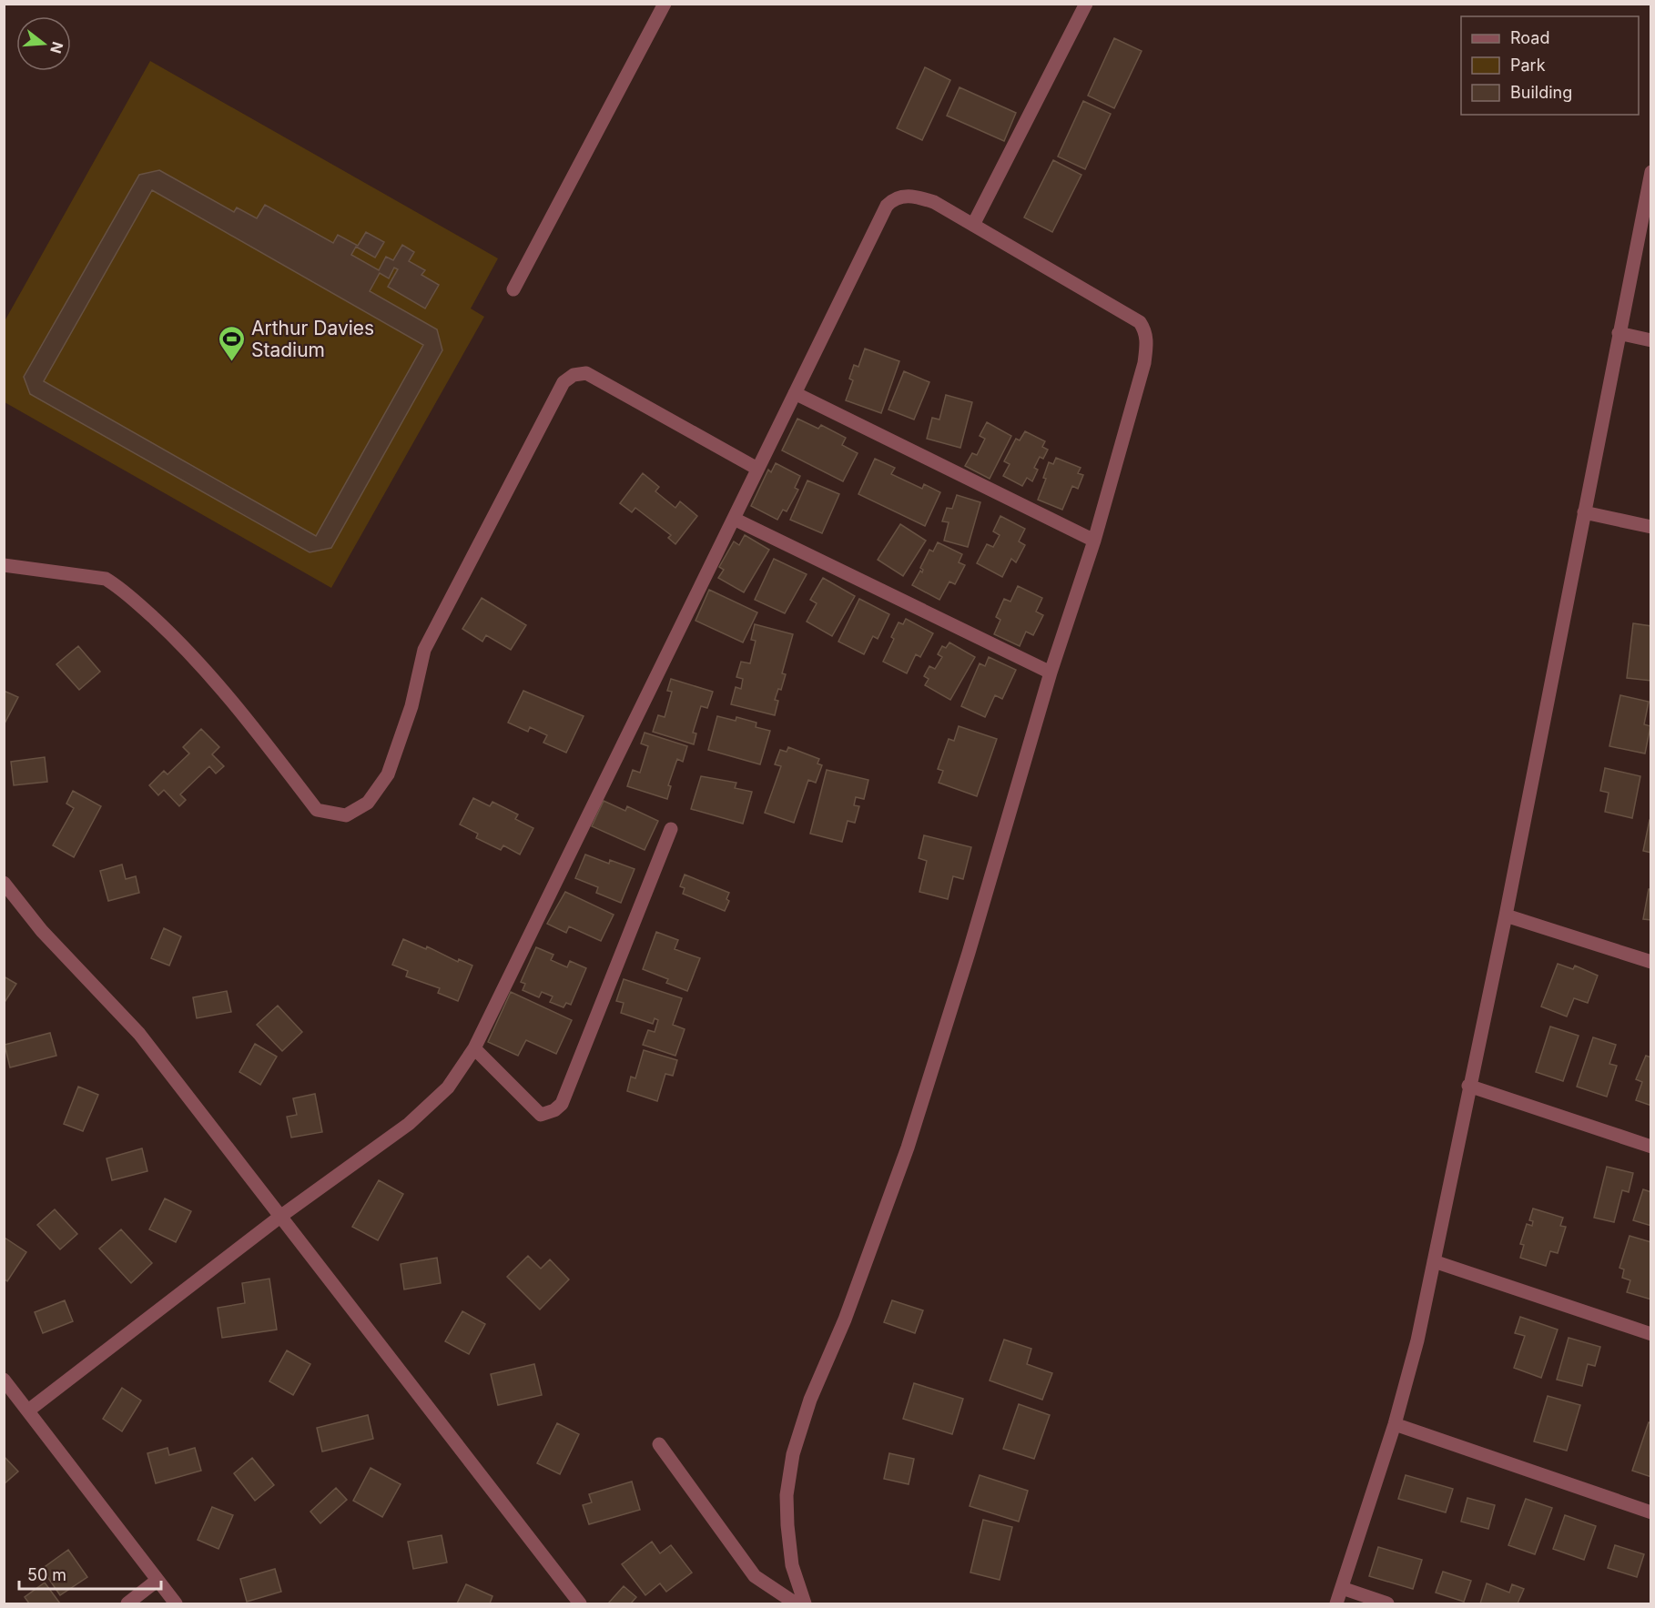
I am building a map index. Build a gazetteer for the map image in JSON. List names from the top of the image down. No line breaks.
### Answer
{"places":{"sports":["Arthur Davies Stadium"]},"legend":["Road","Park","Building"],"scale_bar":"50 m","north":"right"}
